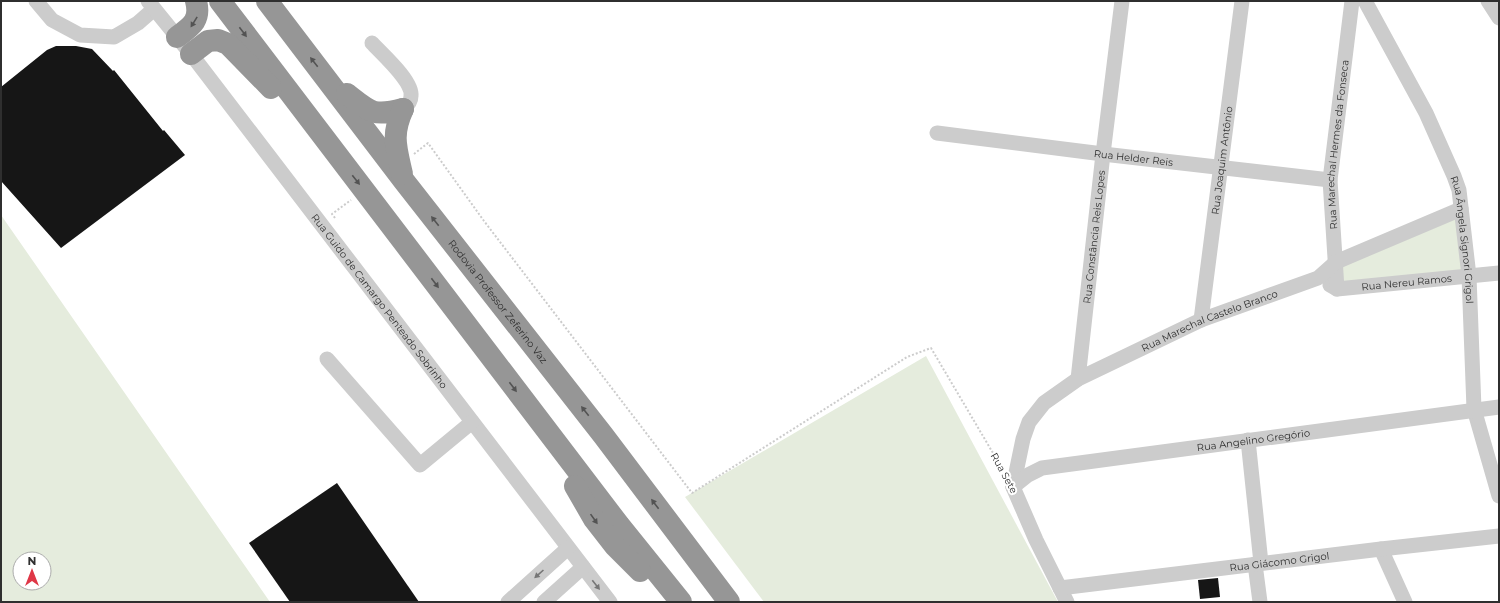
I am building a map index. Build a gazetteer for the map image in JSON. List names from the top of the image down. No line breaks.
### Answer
{"streets":{"highway":["Rodovia Professor Zeferino Vaz"],"street":["Rua Marechal Hermes da Fonseca","Rua Helder Reis","Rua Joaquim Antônio","Rua Constância Reis Lopes","Rua Ângela Signori Grigol","Rua Nereu Ramos","Rua Guido de Camargo Penteado Sobrinho","Rua Marechal Castelo Branco","Rua Angelino Gregório","Rua Sete","Rua Giácomo Grigol"]},"crossings":[["Rua Marechal Hermes da Fonseca","Rua Helder Reis"],["Rua Marechal Hermes da Fonseca","Rua Nereu Ramos"],["Rua Marechal Hermes da Fonseca","Rua Marechal Castelo Branco"],["Rua Helder Reis","Rua Joaquim Antônio"],["Rua Helder Reis","Rua Constância Reis Lopes"],["Rua Joaquim Antônio","Rua Marechal Castelo Branco"],["Rua Constância Reis Lopes","Rua Marechal Castelo Branco"],["Rua Ângela Signori Grigol","Rua Nereu Ramos"],["Rua Ângela Signori Grigol","Rua Marechal Castelo Branco"],["Rua Ângela Signori Grigol","Rua Angelino Gregório"],["Rua Marechal Castelo Branco","Rua Angelino Gregório"],["Rua Marechal Castelo Branco","Rua Sete"],["Rua Angelino Gregório","Rua Sete"],["Rua Sete","Rua Giácomo Grigol"]],"north":"top"}
